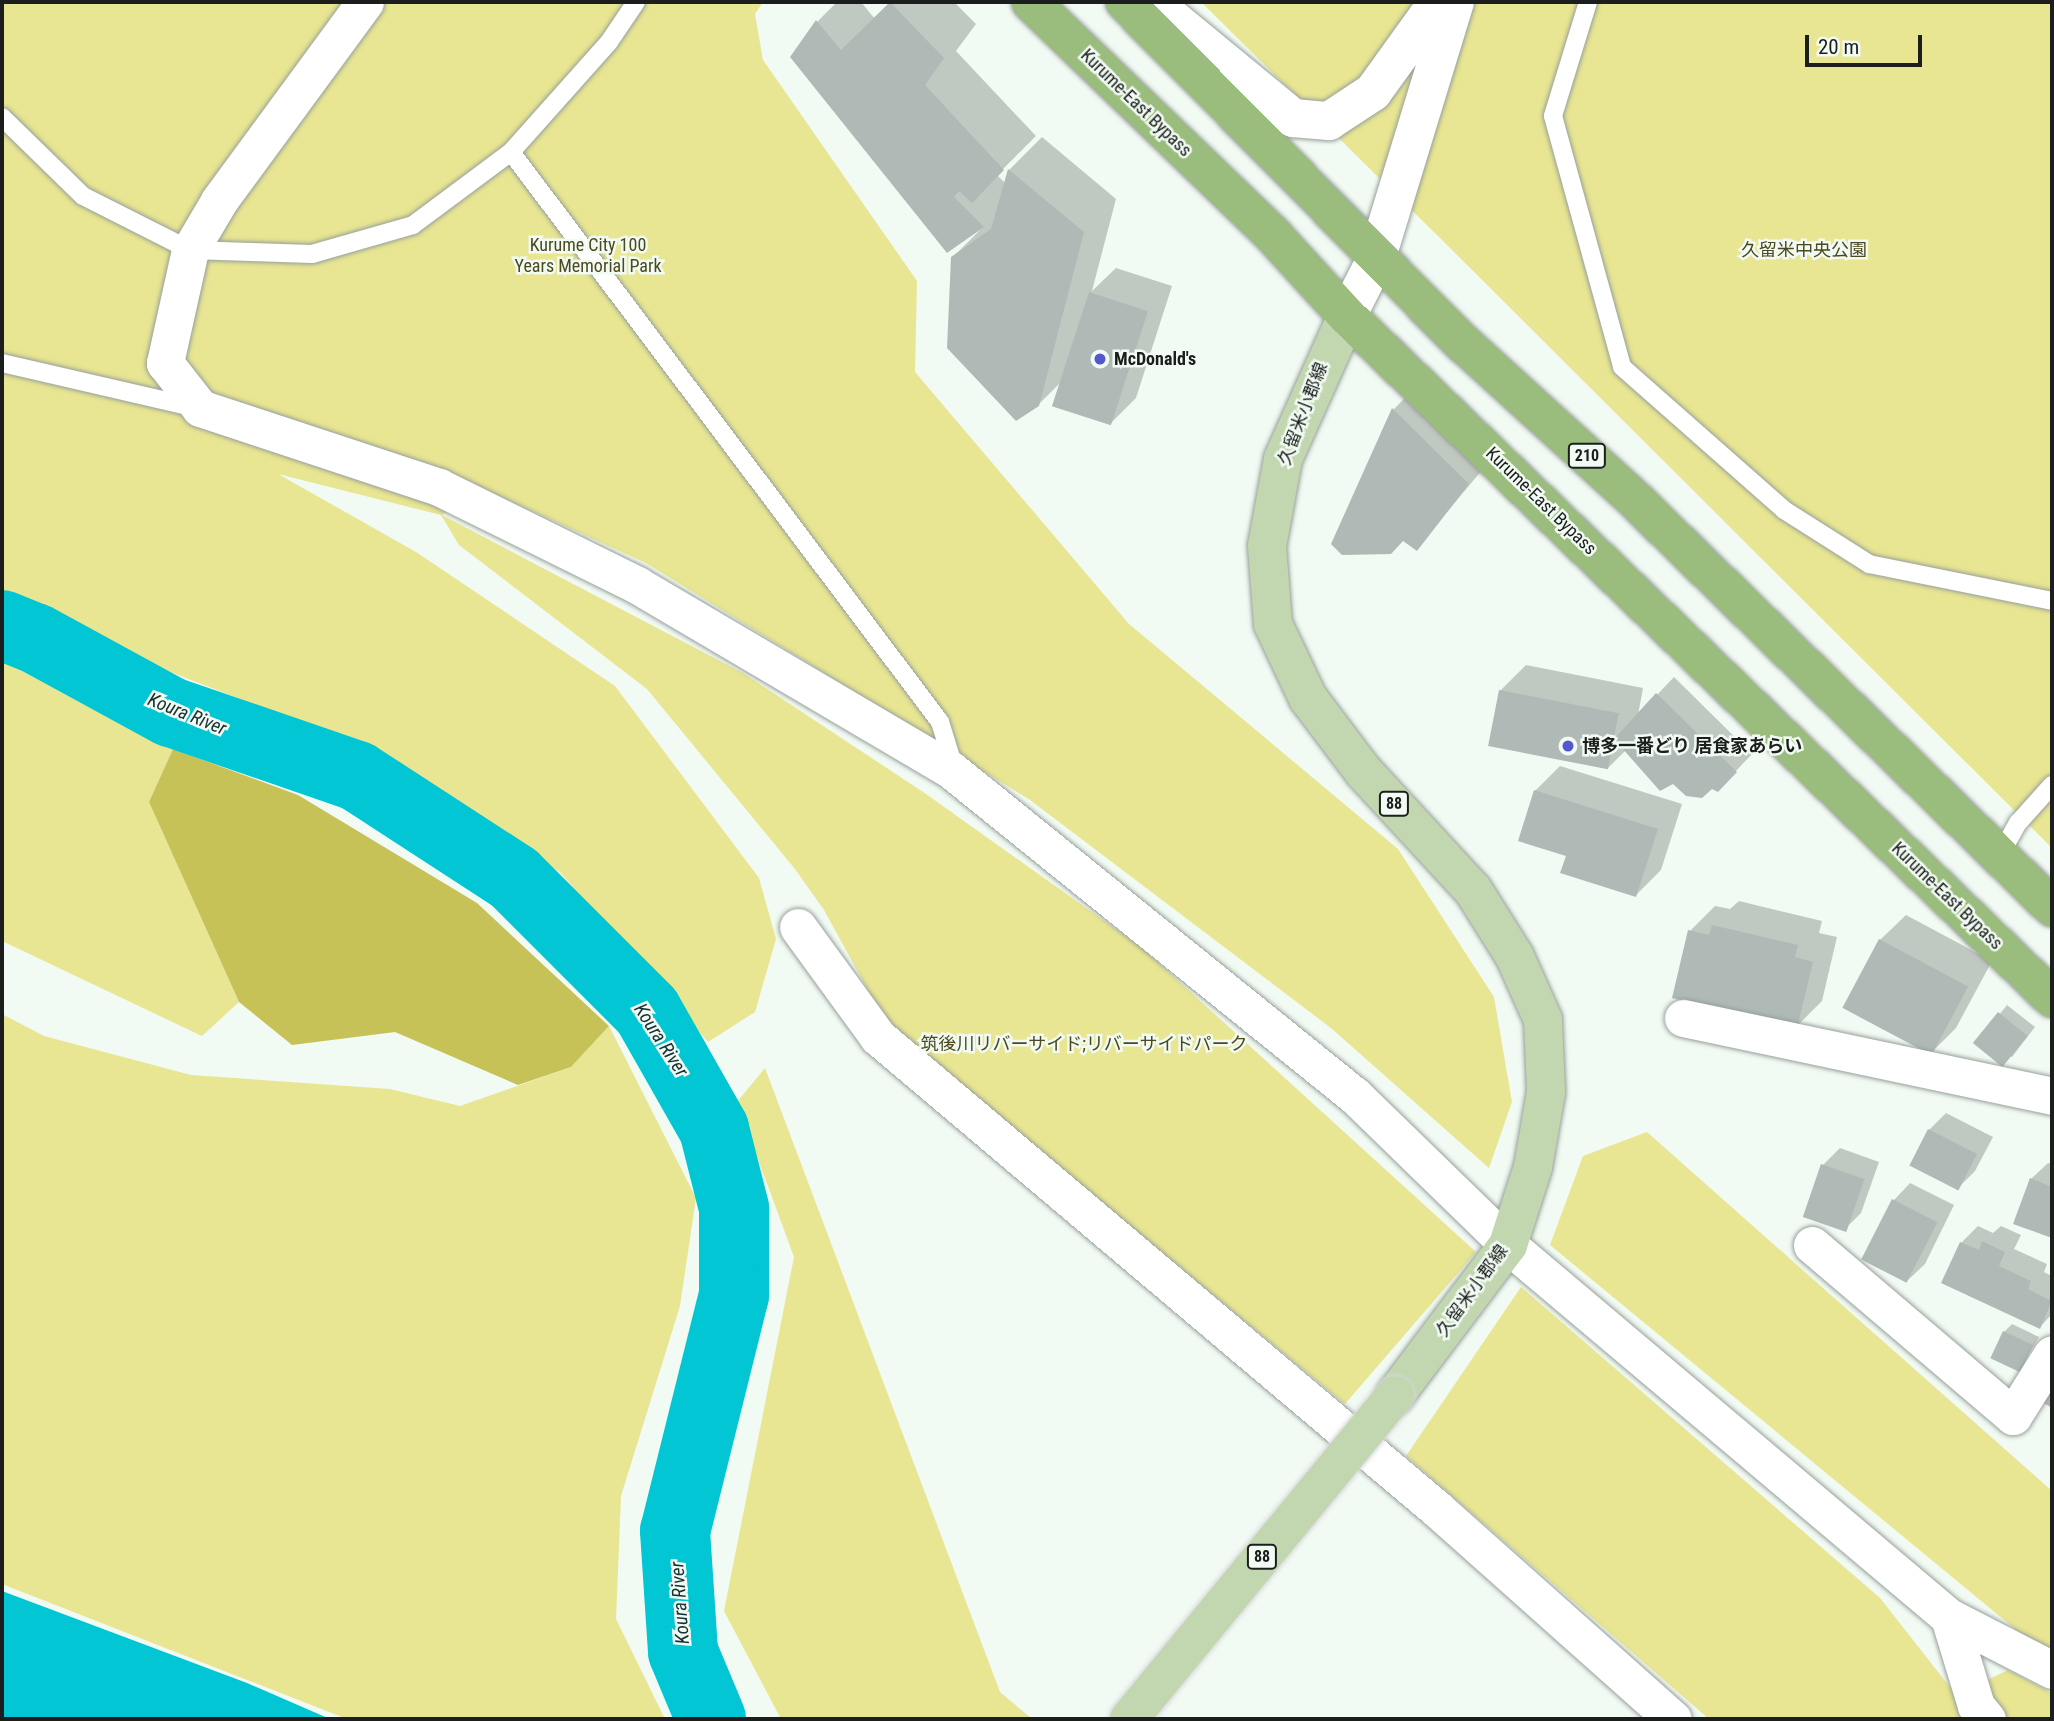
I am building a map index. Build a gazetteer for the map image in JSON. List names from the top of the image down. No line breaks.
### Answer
{"streets":{"highway":["Kurume-East Bypass","210"],"main road":["久留米小郡線","88"]},"crossings":[["Kurume-East Bypass","久留米小郡線"]],"water":["Koura River"],"parks":["Kurume City 100 Years Memorial Park","久留米中央公園","筑後川リバーサイド;リバーサイドパーク"],"places":["McDonald's","博多一番どり 居食家あらい"],"scale_bar":"20 m"}
